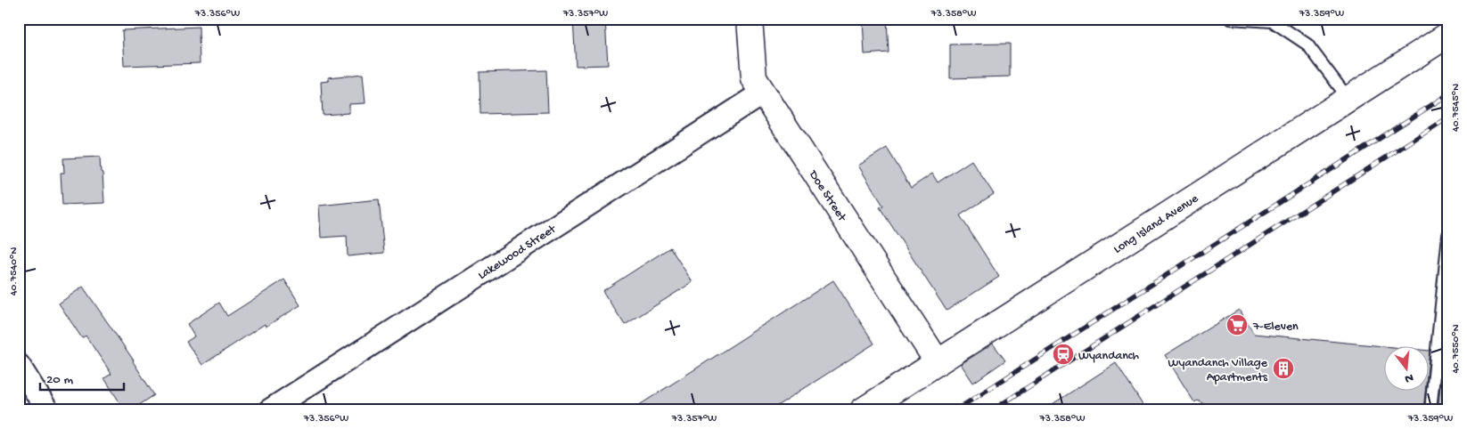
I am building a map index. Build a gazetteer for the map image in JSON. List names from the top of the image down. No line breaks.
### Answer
{"streets":{"street":["Doe Street","Long Island Avenue","Lakewood Street"]},"crossings":[["Doe Street","Long Island Avenue"],["Doe Street","Lakewood Street"]],"places":{"supermarket":["7-Eleven"],"station":["Wyandanch"],"building":["Wyandanch Village Apartments"]},"scale_bar":"20 m","north":"bottom","coordinates":["73.356°W","73.357°W","73.358°W","73.359°W","40.7545°N","40.7540°N","40.7550°N"]}
